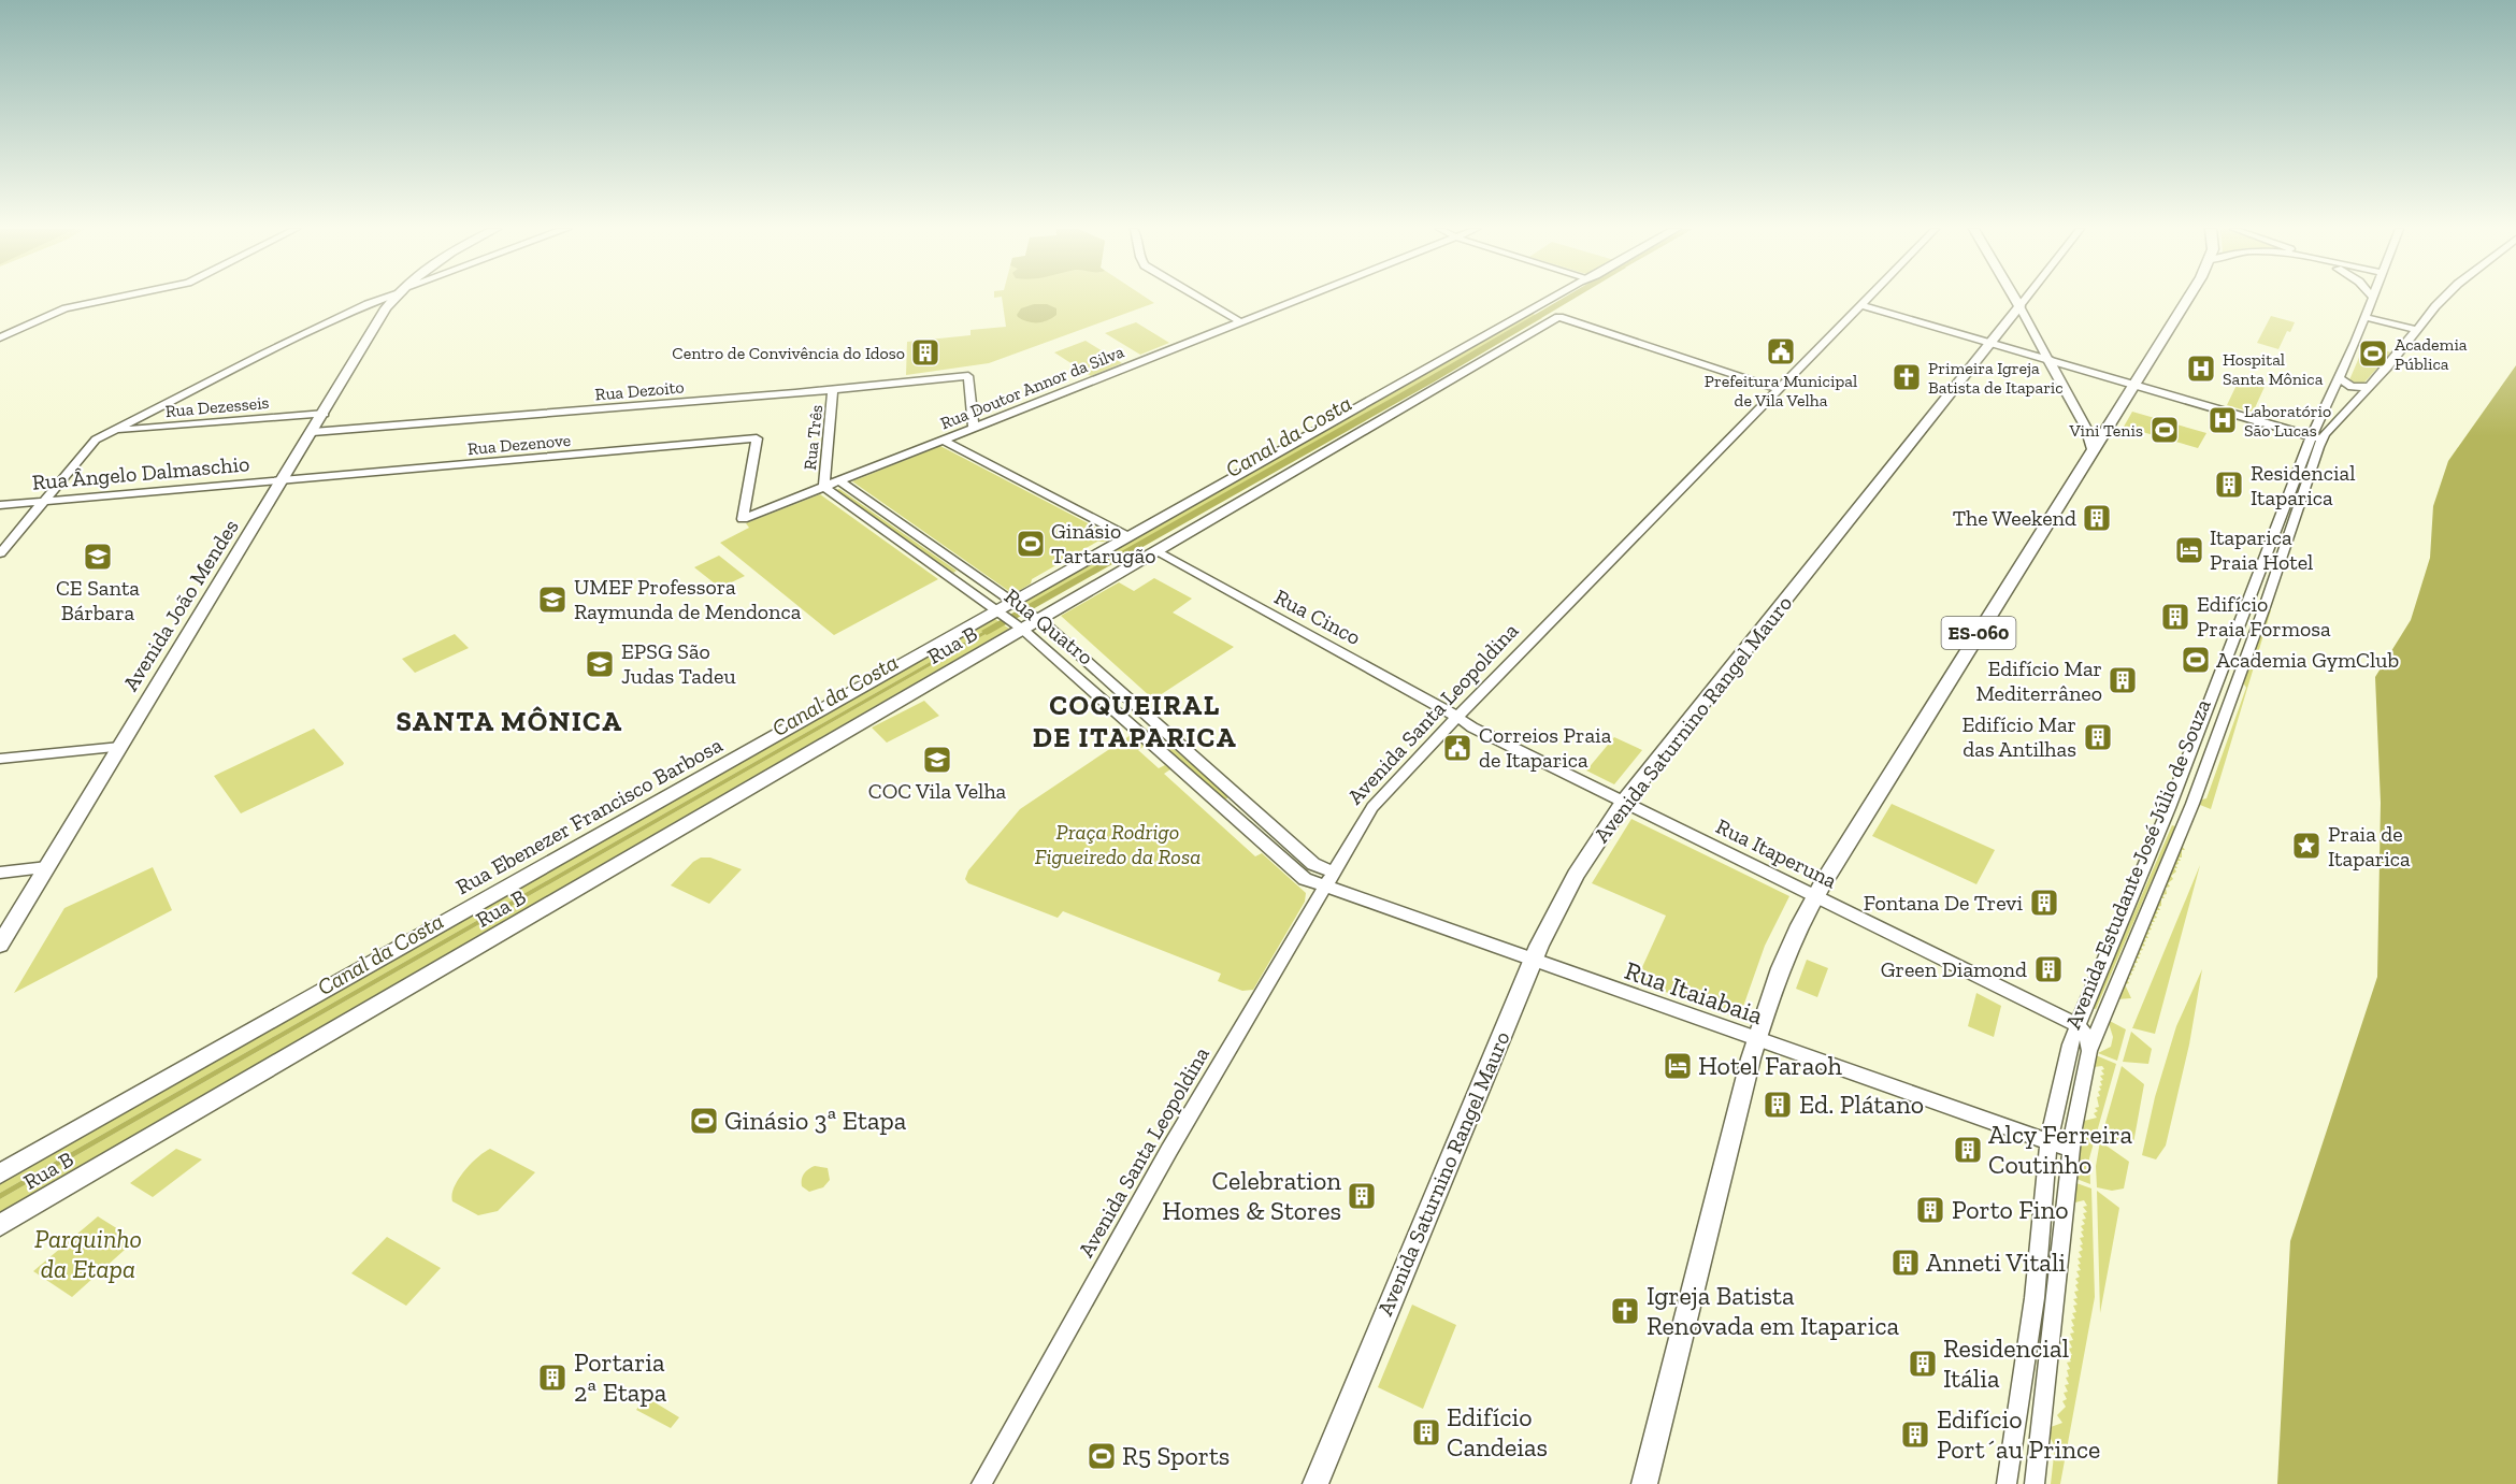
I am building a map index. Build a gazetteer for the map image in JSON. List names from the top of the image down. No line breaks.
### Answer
{"streets":{"main road":["Avenida João Mendes","ES-060","Rua B","Avenida Saturnino Rangel Mauro","Rua Ebenezer Francisco Barbosa"],"street":["Rua Doutor Annor da Silva","Rua Dezoito","Rua Dezesseis","Rua Três","Rua Dezenove","Rua Ângelo Dalmaschio","Rua Cinco","Rua Quatro","Avenida Santa Leopoldina","Rua Itaperuna","Avenida Estudante José Júlio de Souza","Rua Itaiabaia"]},"crossings":[["Rua Doutor Annor da Silva","Rua Dezoito"],["Rua Doutor Annor da Silva","Rua Três"],["Rua Doutor Annor da Silva","Rua Dezenove"],["Rua Doutor Annor da Silva","Rua Quatro"],["Rua Dezoito","Rua Três"],["Rua Dezoito","Avenida João Mendes"],["Rua Dezesseis","Avenida João Mendes"],["Rua Três","Rua Quatro"],["Rua Dezenove","Rua Ângelo Dalmaschio"],["Rua Dezenove","Avenida João Mendes"],["Rua Ângelo Dalmaschio","Avenida João Mendes"],["Rua Cinco","Rua B"],["Rua Cinco","Avenida Santa Leopoldina"],["Rua Cinco","Rua Itaperuna"],["Rua Quatro","Rua B"],["Rua Quatro","Avenida Santa Leopoldina"],["Rua Quatro","Rua Ebenezer Francisco Barbosa"],["Rua Quatro","Rua Itaiabaia"],["ES-060","Rua Itaperuna"],["ES-060","Rua Itaiabaia"],["Rua B","Rua Ebenezer Francisco Barbosa"],["Avenida Santa Leopoldina","Rua Itaperuna"],["Avenida Santa Leopoldina","Rua Itaiabaia"],["Avenida Saturnino Rangel Mauro","Rua Itaperuna"],["Avenida Saturnino Rangel Mauro","Rua Itaiabaia"],["Rua Itaperuna","Avenida Estudante José Júlio de Souza"],["Avenida Estudante José Júlio de Souza","Rua Itaiabaia"]],"districts":["COQUEIRAL DE ITAPARICA","SANTA MÔNICA"],"water":["Canal da Costa"],"parks":["Praça Rodrigo Figueiredo da Rosa","Parquinho da Etapa"],"places":{"public building":["Prefeitura Municipal de Vila Velha","Correios Praia de Itaparica"],"building":["Centro de Convivência do Idoso","Residencial Itaparica","The Weekend","Edifício Praia Formosa","Edifício Mar Mediterrâneo","Edifício Mar das Antilhas","Fontana De Trevi","Green Diamond","Ed. Plátano","Alcy Ferreira Coutinho","Celebration Homes & Stores","Porto Fino","Anneti Vitali","Residencial Itália","Portaria 2ª Etapa","Edifício Candeias","Edifício Port´au Prince"],"sports":["Academia Pública","Vini Tenis","Ginásio Tartarugão","Academia GymClub","Ginásio 3ª Etapa","R5 Sports"],"hospital":["Hospital Santa Mônica","Laboratório São Lucas"],"church":["Primeira Igreja Batista de Itaparic","Igreja Batista Renovada em Itaparica"],"hotel":["Itaparica Praia Hotel","Hotel Faraoh"],"school or university":["CE Santa Bárbara","UMEF Professora Raymunda de Mendonca","EPSG São Judas Tadeu","COC Vila Velha"],"place":["Praia de Itaparica"]}}
